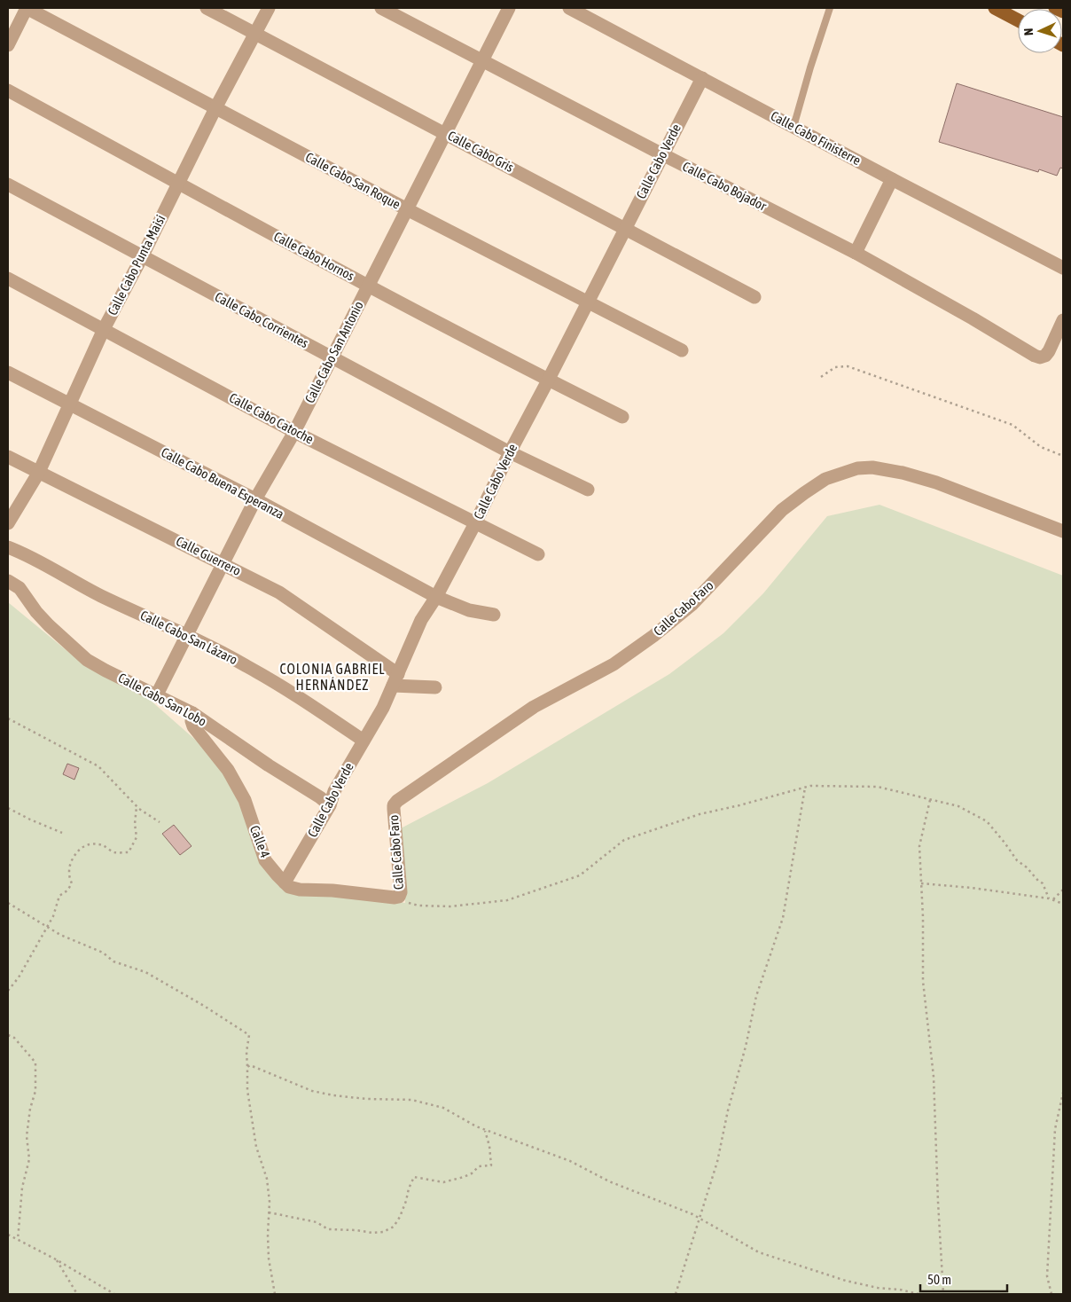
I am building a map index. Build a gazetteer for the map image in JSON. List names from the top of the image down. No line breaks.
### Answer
{"streets":{"street":["Calle Cabo Finisterre","Calle Cabo Gris","Calle Cabo Verde","Calle Cabo San Roque","Calle Cabo Bojador","Calle Cabo Hornos","Calle Cabo Punta Maisi","Calle Cabo Corrientes","Calle Cabo San Antonio","Calle Cabo Catoche","Calle Cabo Buena Esperanza","Calle Guerrero","Calle Cabo Faro","Calle Cabo San Lázaro","Calle Cabo San Lobo","Calle 4"]},"crossings":[["Calle Cabo Finisterre","Calle Cabo Verde"],["Calle Cabo Gris","Calle Cabo Verde"],["Calle Cabo Gris","Calle Cabo Punta Maisi"],["Calle Cabo Gris","Calle Cabo San Antonio"],["Calle Cabo Verde","Calle Cabo San Roque"],["Calle Cabo Verde","Calle Cabo Bojador"],["Calle Cabo Verde","Calle Cabo Hornos"],["Calle Cabo Verde","Calle Cabo Corrientes"],["Calle Cabo Verde","Calle Cabo Catoche"],["Calle Cabo Verde","Calle Cabo Buena Esperanza"],["Calle Cabo Verde","Calle Guerrero"],["Calle Cabo Verde","Calle Cabo San Lázaro"],["Calle Cabo Verde","Calle Cabo San Lobo"],["Calle Cabo Verde","Calle 4"],["Calle Cabo San Roque","Calle Cabo Punta Maisi"],["Calle Cabo San Roque","Calle Cabo San Antonio"],["Calle Cabo Bojador","Calle Cabo San Antonio"],["Calle Cabo Hornos","Calle Cabo Punta Maisi"],["Calle Cabo Hornos","Calle Cabo San Antonio"],["Calle Cabo Punta Maisi","Calle Cabo Corrientes"],["Calle Cabo Punta Maisi","Calle Cabo Catoche"],["Calle Cabo Punta Maisi","Calle Cabo Buena Esperanza"],["Calle Cabo Punta Maisi","Calle Guerrero"],["Calle Cabo Corrientes","Calle Cabo San Antonio"],["Calle Cabo San Antonio","Calle Cabo Catoche"],["Calle Cabo San Antonio","Calle Cabo Buena Esperanza"],["Calle Cabo San Antonio","Calle Guerrero"],["Calle Cabo San Antonio","Calle Cabo San Lázaro"],["Calle Cabo San Antonio","Calle Cabo San Lobo"],["Calle Cabo Faro","Calle 4"],["Calle Cabo San Lobo","Calle 4"]],"districts":["COLONIA GABRIEL HERNÁNDEZ"],"scale_bar":"50 m","north":"left"}
